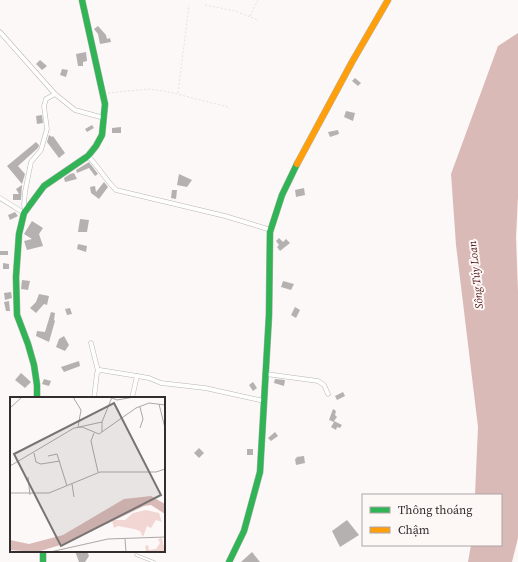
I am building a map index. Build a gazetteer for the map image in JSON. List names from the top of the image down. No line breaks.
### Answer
{"water":["Sông Túy Loan"],"legend":["Thông thoáng","Chậm"]}
